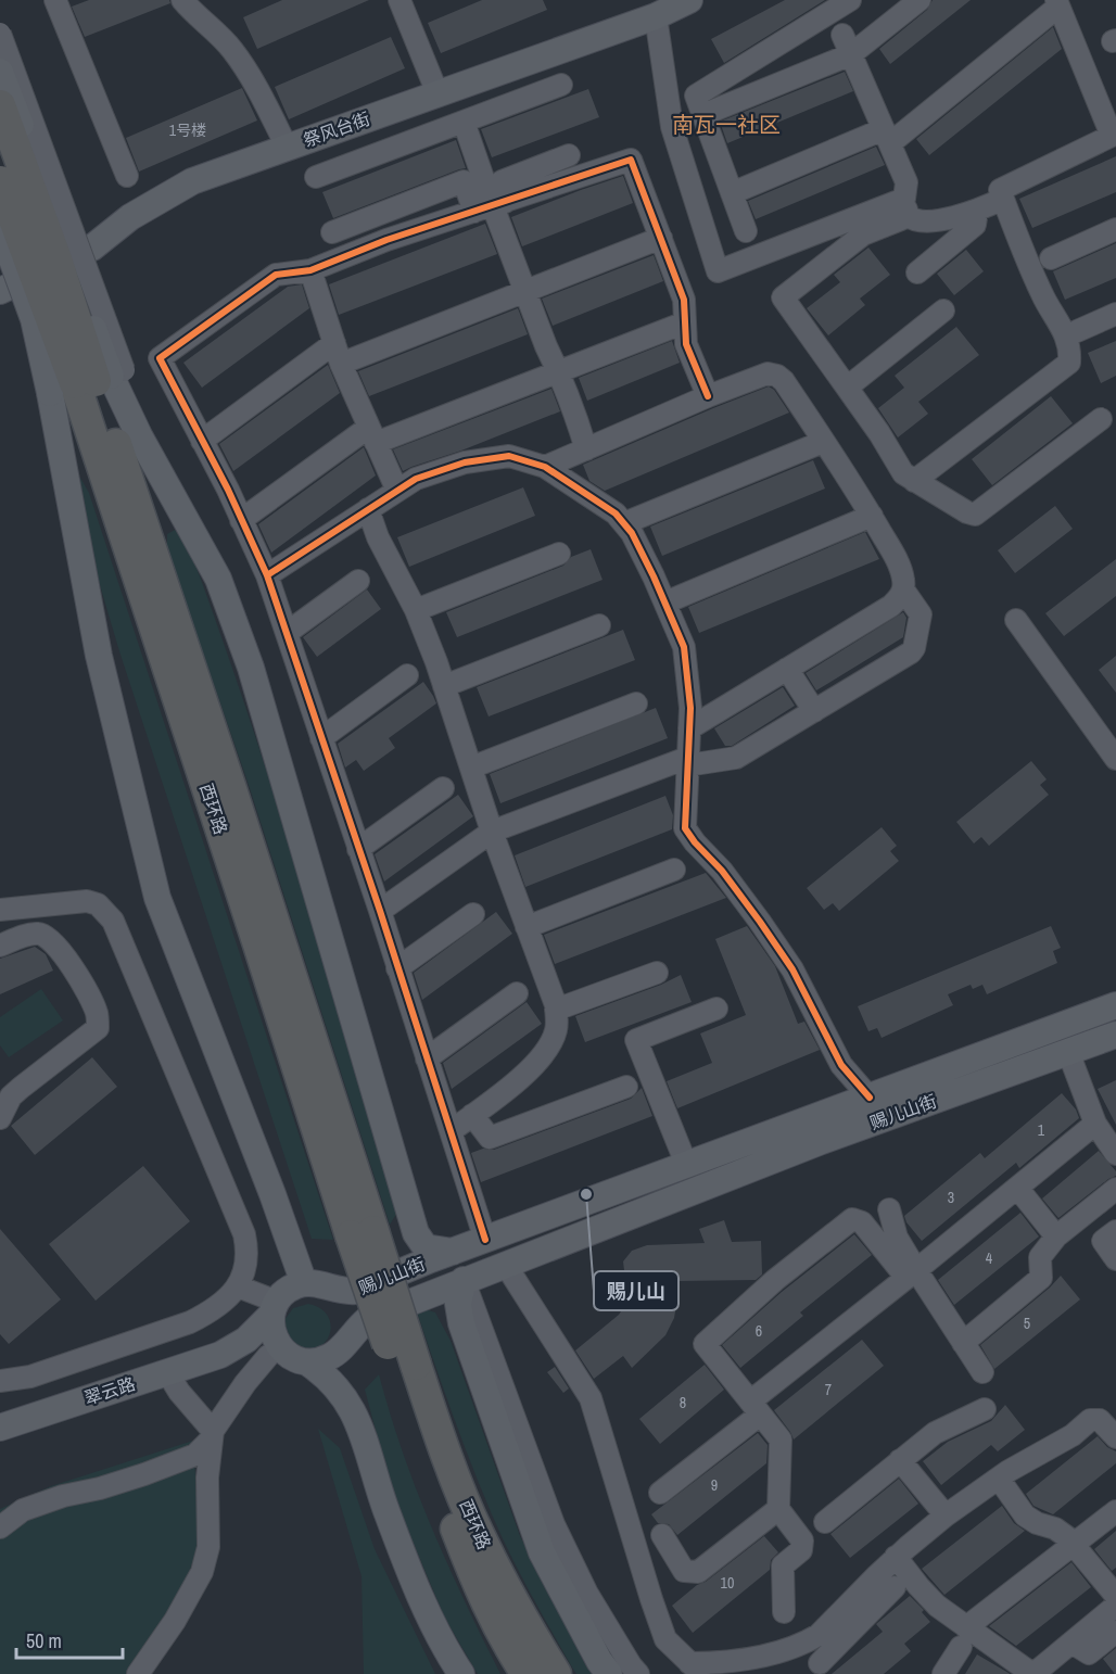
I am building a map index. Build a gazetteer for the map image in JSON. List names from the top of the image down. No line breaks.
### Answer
{"streets":{"highway":["西环路"],"main road":["祭风台街","赐儿山街","翠云路"]},"districts":["南瓦一社区"],"places":["赐儿山"],"house_numbers":["1号楼","1","3","4","5","6","7","8","9","10"],"scale_bar":"50 m"}
